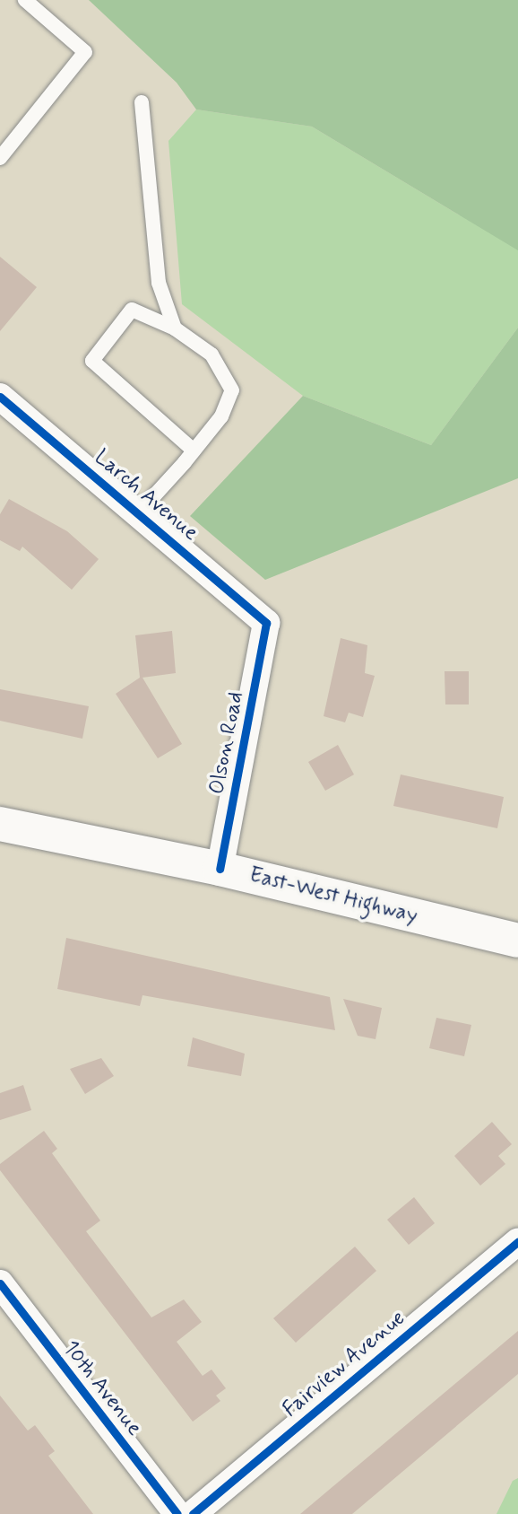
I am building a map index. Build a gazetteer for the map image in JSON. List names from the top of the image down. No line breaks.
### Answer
{"streets":{"main road":["East-West Highway"],"street":["Larch Avenue","Olson Road","Fairview Avenue","10th Avenue"]},"crossings":[["Larch Avenue","Olson Road"],["Olson Road","East-West Highway"]]}
